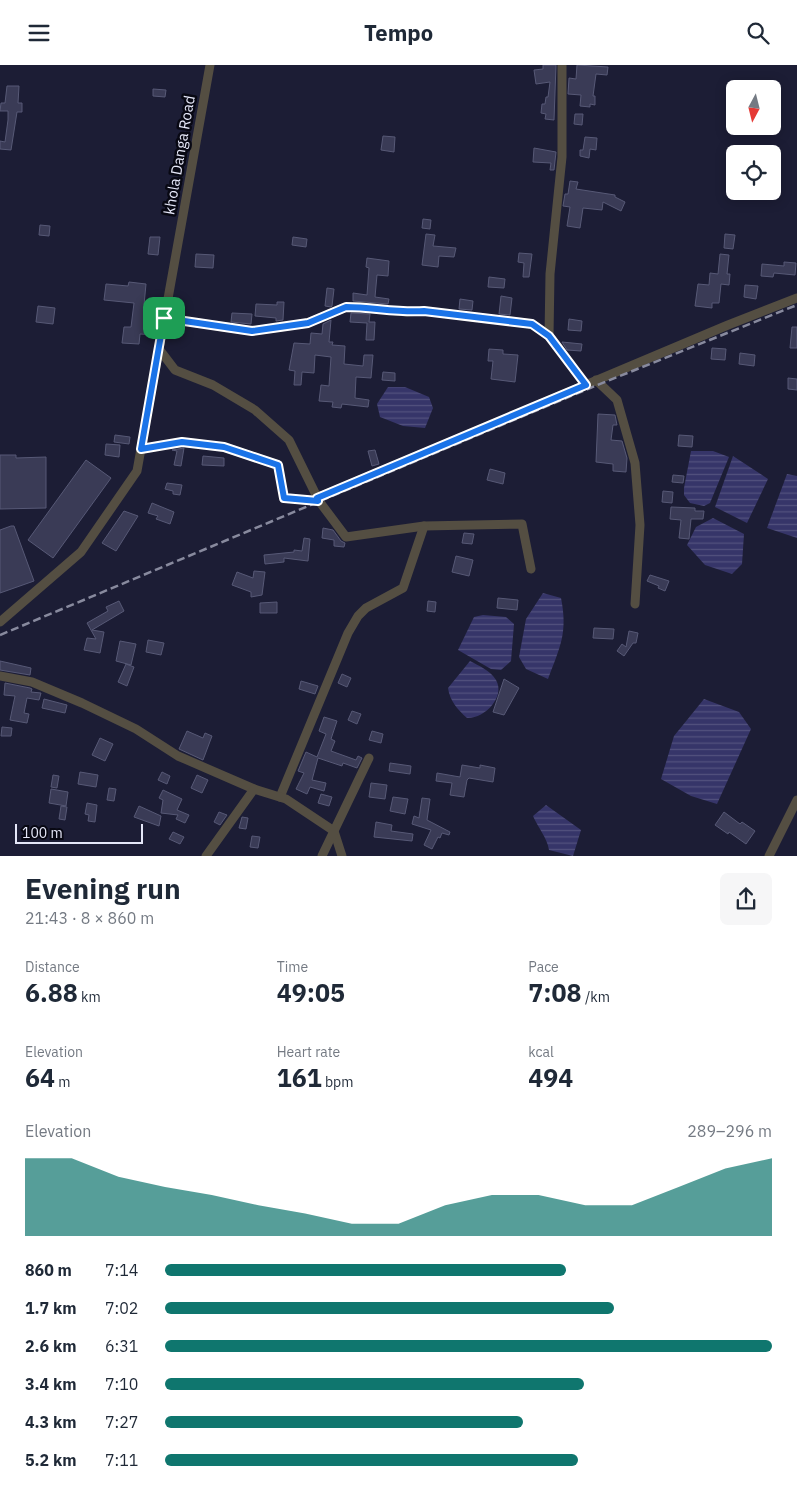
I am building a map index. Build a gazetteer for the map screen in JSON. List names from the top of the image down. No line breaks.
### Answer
{"streets":{"street":["khola Danga Road"]},"scale_bar":"100 m","north":"bottom","page":{"header":"Tempo","scale":"100 m","heading":["Evening run","21:43 · 8 × 860 m"],"stats":[["Distance","6.88 km"],["Time","49:05"],["Pace","7:08 /km"],["Elevation","64 m"],["Heart rate","161 bpm"],["kcal","494"]],"chart":["Elevation","289–296 m"],"list":[{"name":"860 m","note":"7:14"},{"name":"1.7 km","note":"7:02"},{"name":"2.6 km","note":"6:31"},{"name":"3.4 km","note":"7:10"},{"name":"4.3 km","note":"7:27"},{"name":"5.2 km","note":"7:11"}]}}
